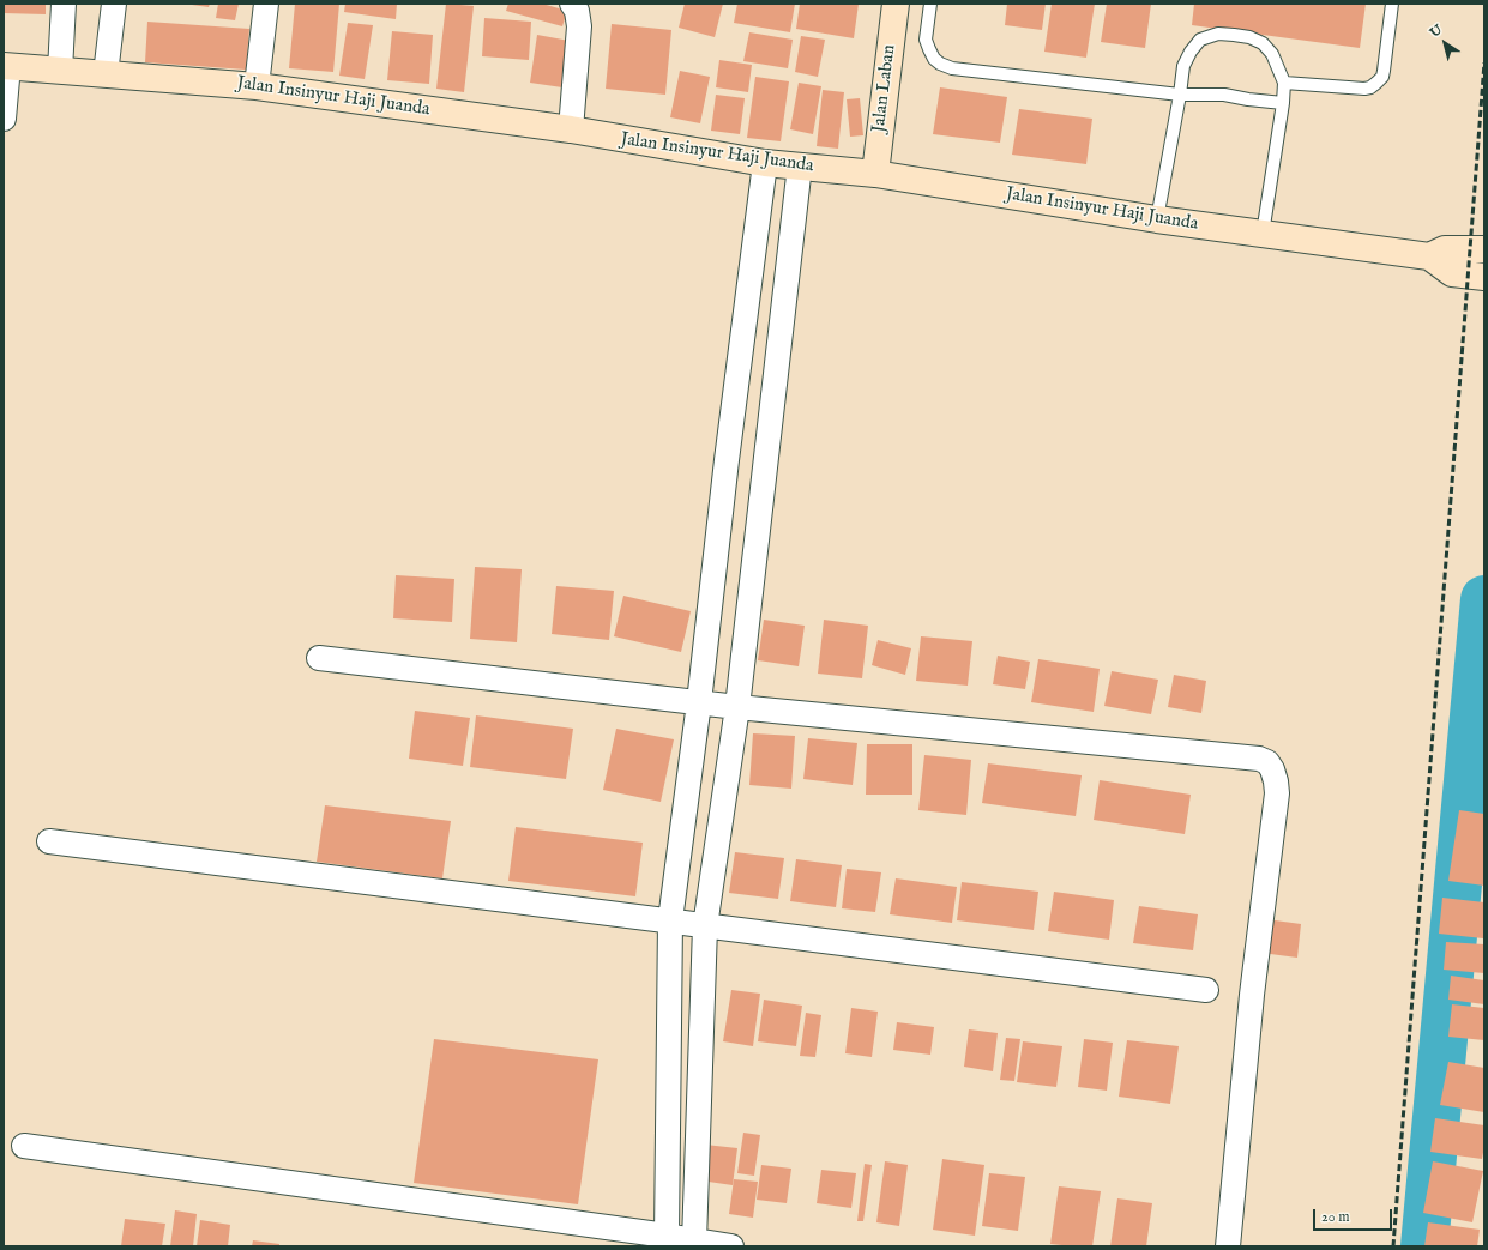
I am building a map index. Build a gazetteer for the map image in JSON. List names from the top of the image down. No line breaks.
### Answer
{"streets":{"street":["Jalan Laban","Jalan Insinyur Haji Juanda"]},"crossings":[["Jalan Laban","Jalan Insinyur Haji Juanda"]],"scale_bar":"20 m","north":"top left"}
